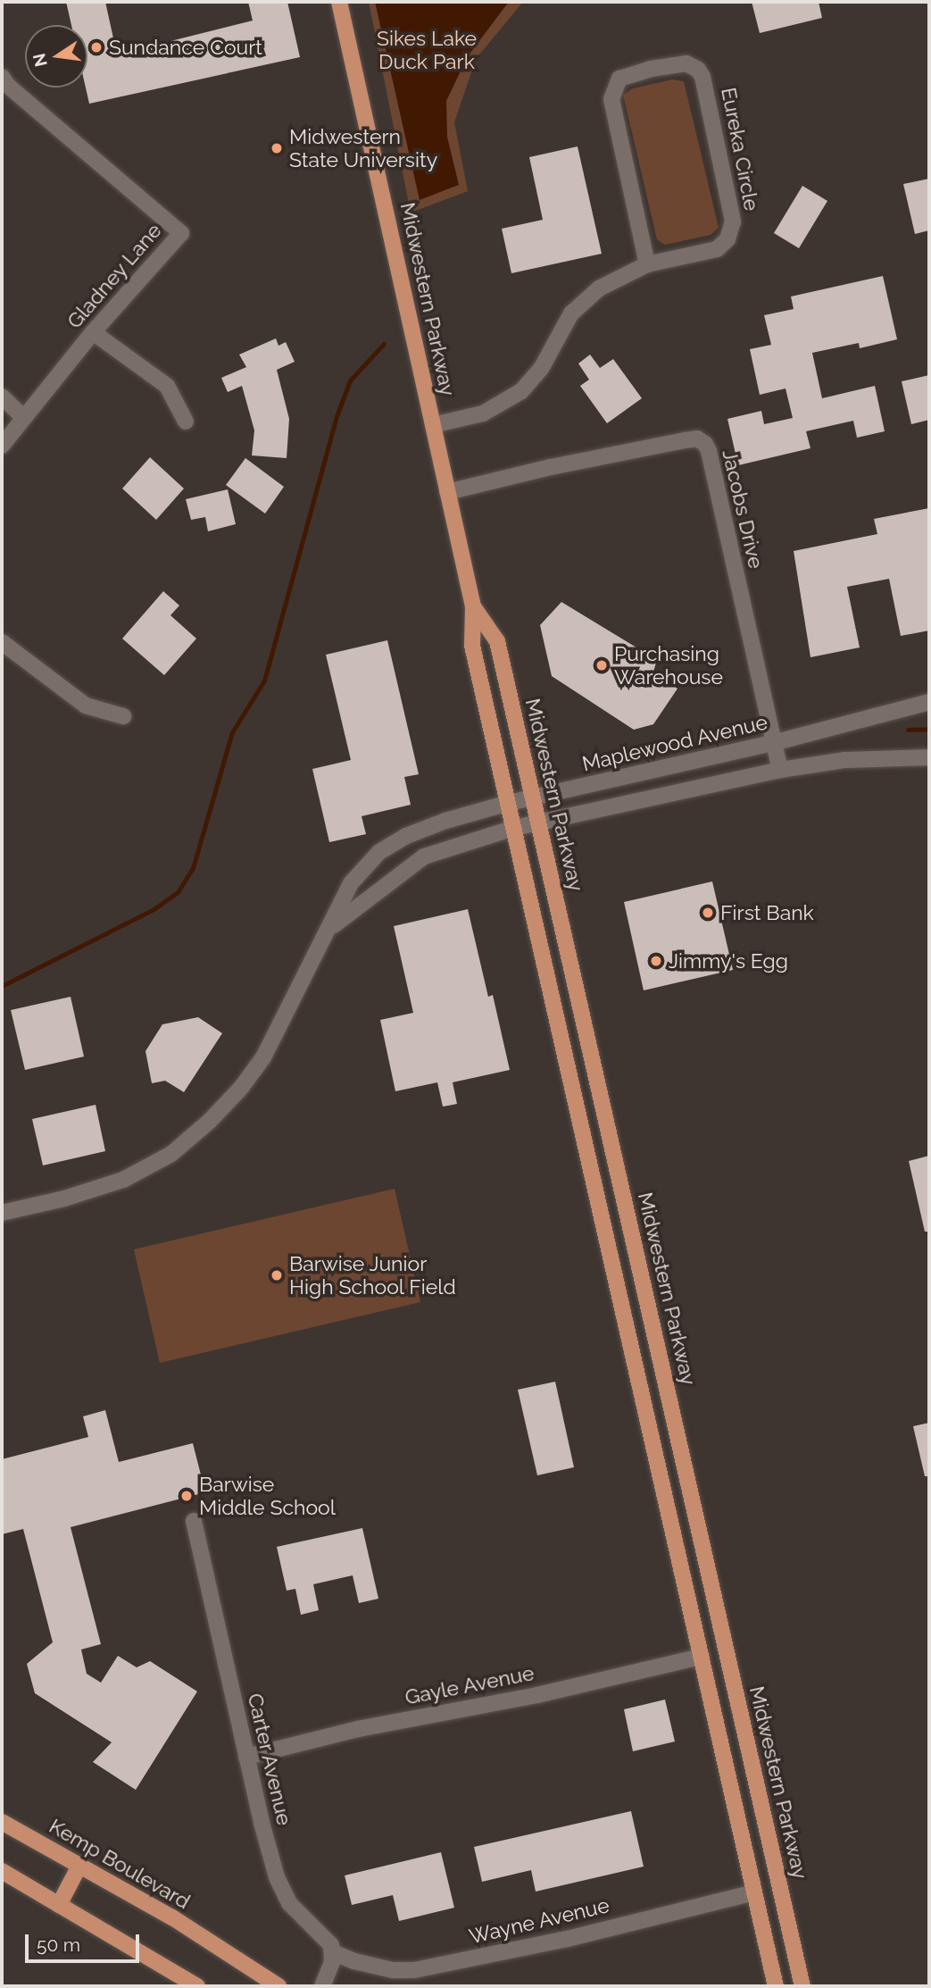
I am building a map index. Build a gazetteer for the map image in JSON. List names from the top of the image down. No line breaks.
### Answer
{"streets":{"main road":["Midwestern Parkway","Kemp Boulevard"],"street":["Eureka Circle","Gladney Lane","Jacobs Drive","Maplewood Avenue","Gayle Avenue","Carter Avenue","Wayne Avenue"]},"crossings":[["Eureka Circle","Midwestern Parkway"],["Midwestern Parkway","Jacobs Drive"],["Midwestern Parkway","Maplewood Avenue"],["Midwestern Parkway","Gayle Avenue"],["Midwestern Parkway","Wayne Avenue"],["Jacobs Drive","Maplewood Avenue"],["Gayle Avenue","Carter Avenue"],["Carter Avenue","Wayne Avenue"]],"parks":["Sikes Lake Duck Park"],"places":["Sundance Court","Midwestern State University","Purchasing Warehouse","First Bank","Jimmy's Egg","Barwise Junior High School Field","Barwise Middle School"],"scale_bar":"50 m","north":"left"}
